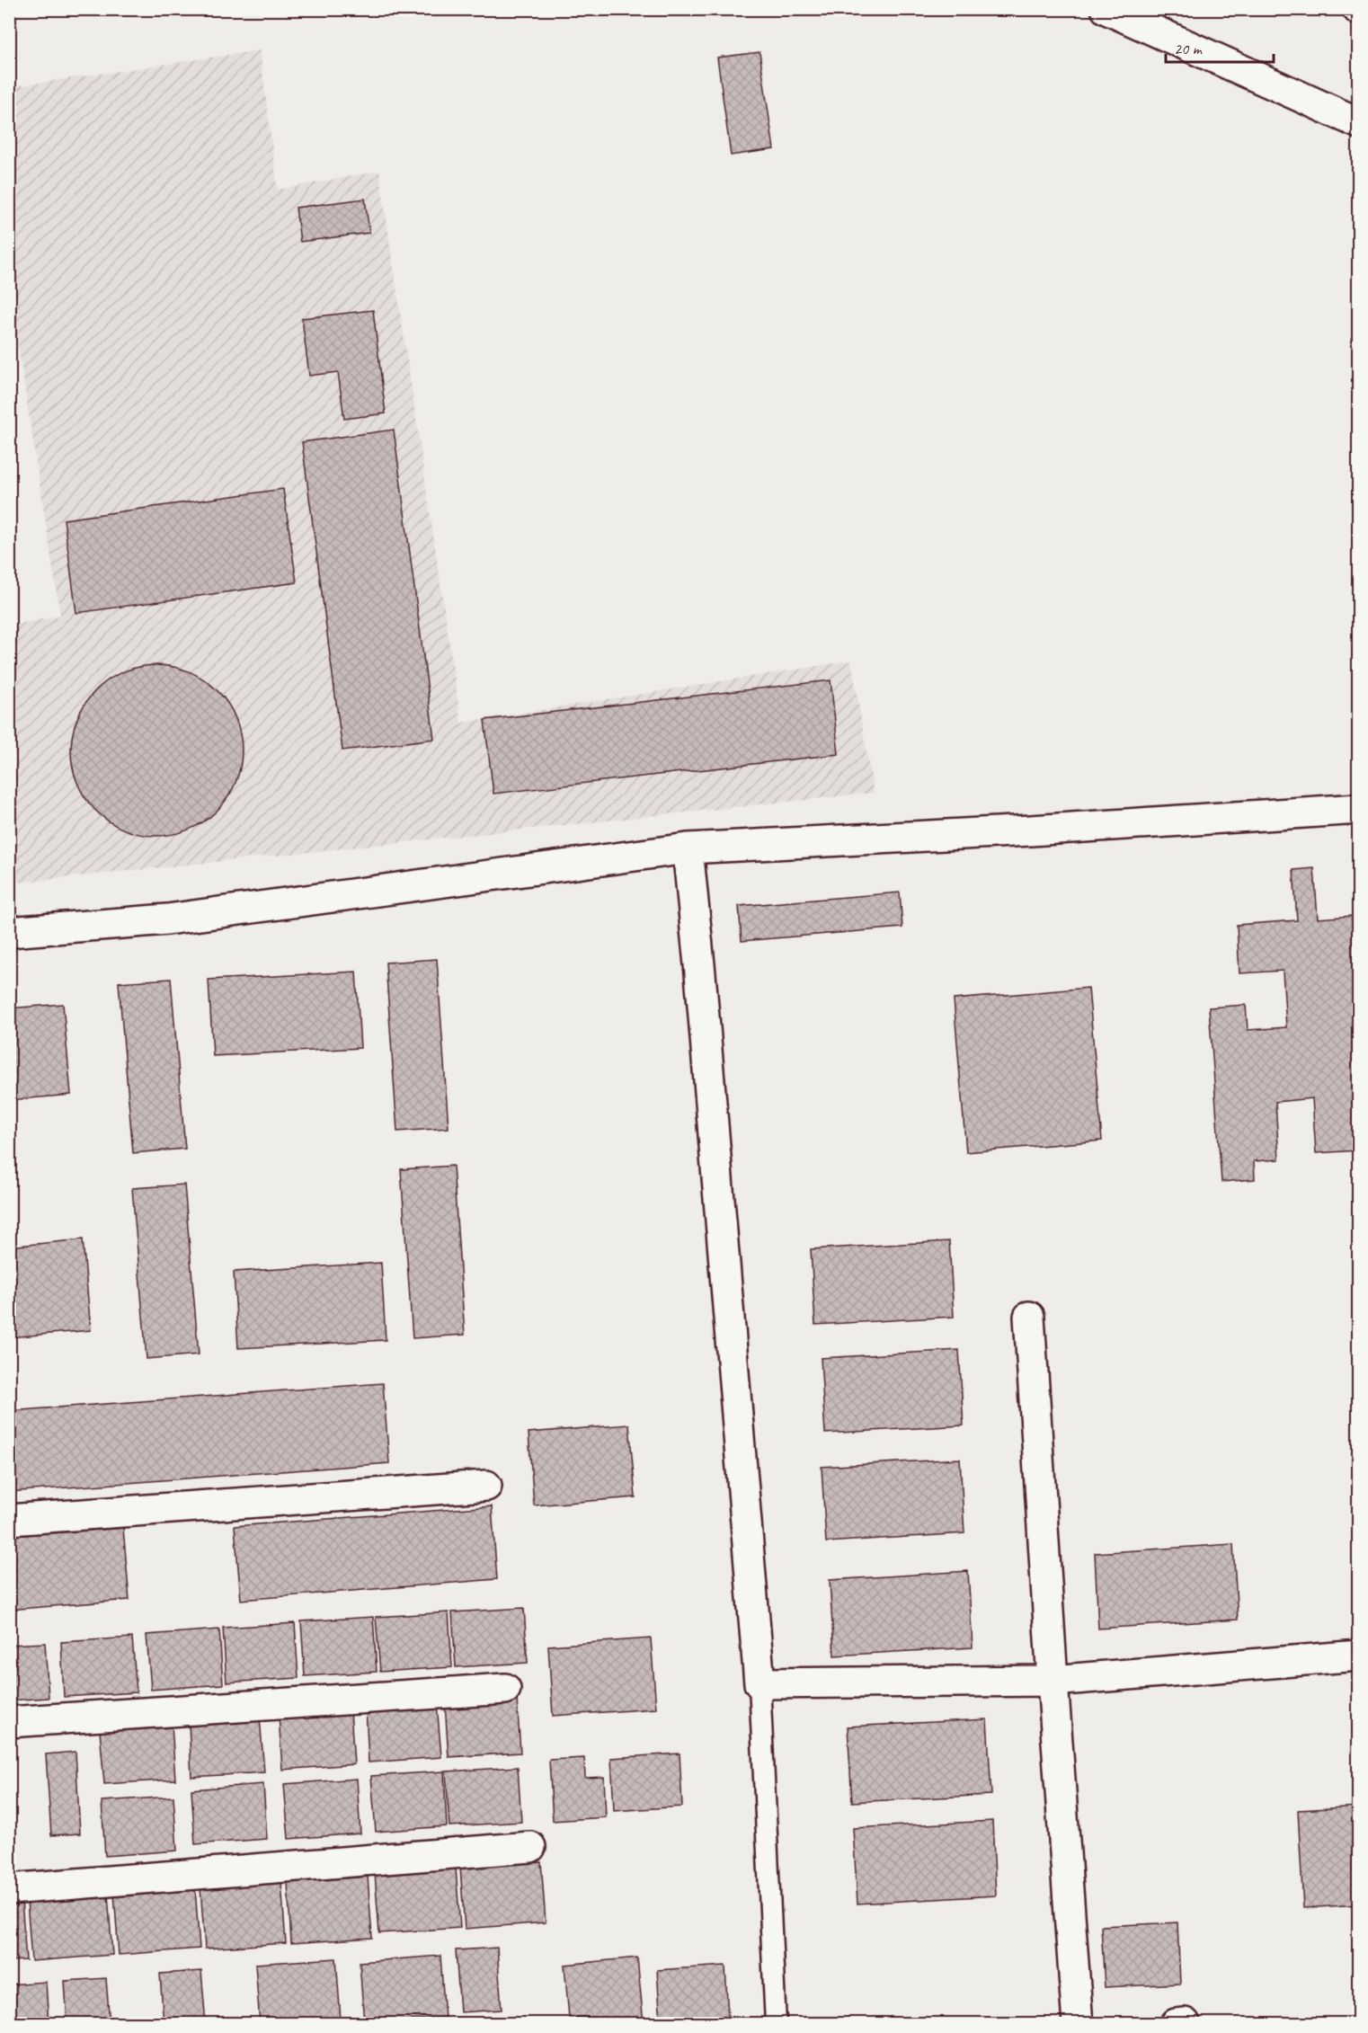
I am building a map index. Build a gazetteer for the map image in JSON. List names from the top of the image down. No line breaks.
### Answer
{"scale_bar":"20 m"}
